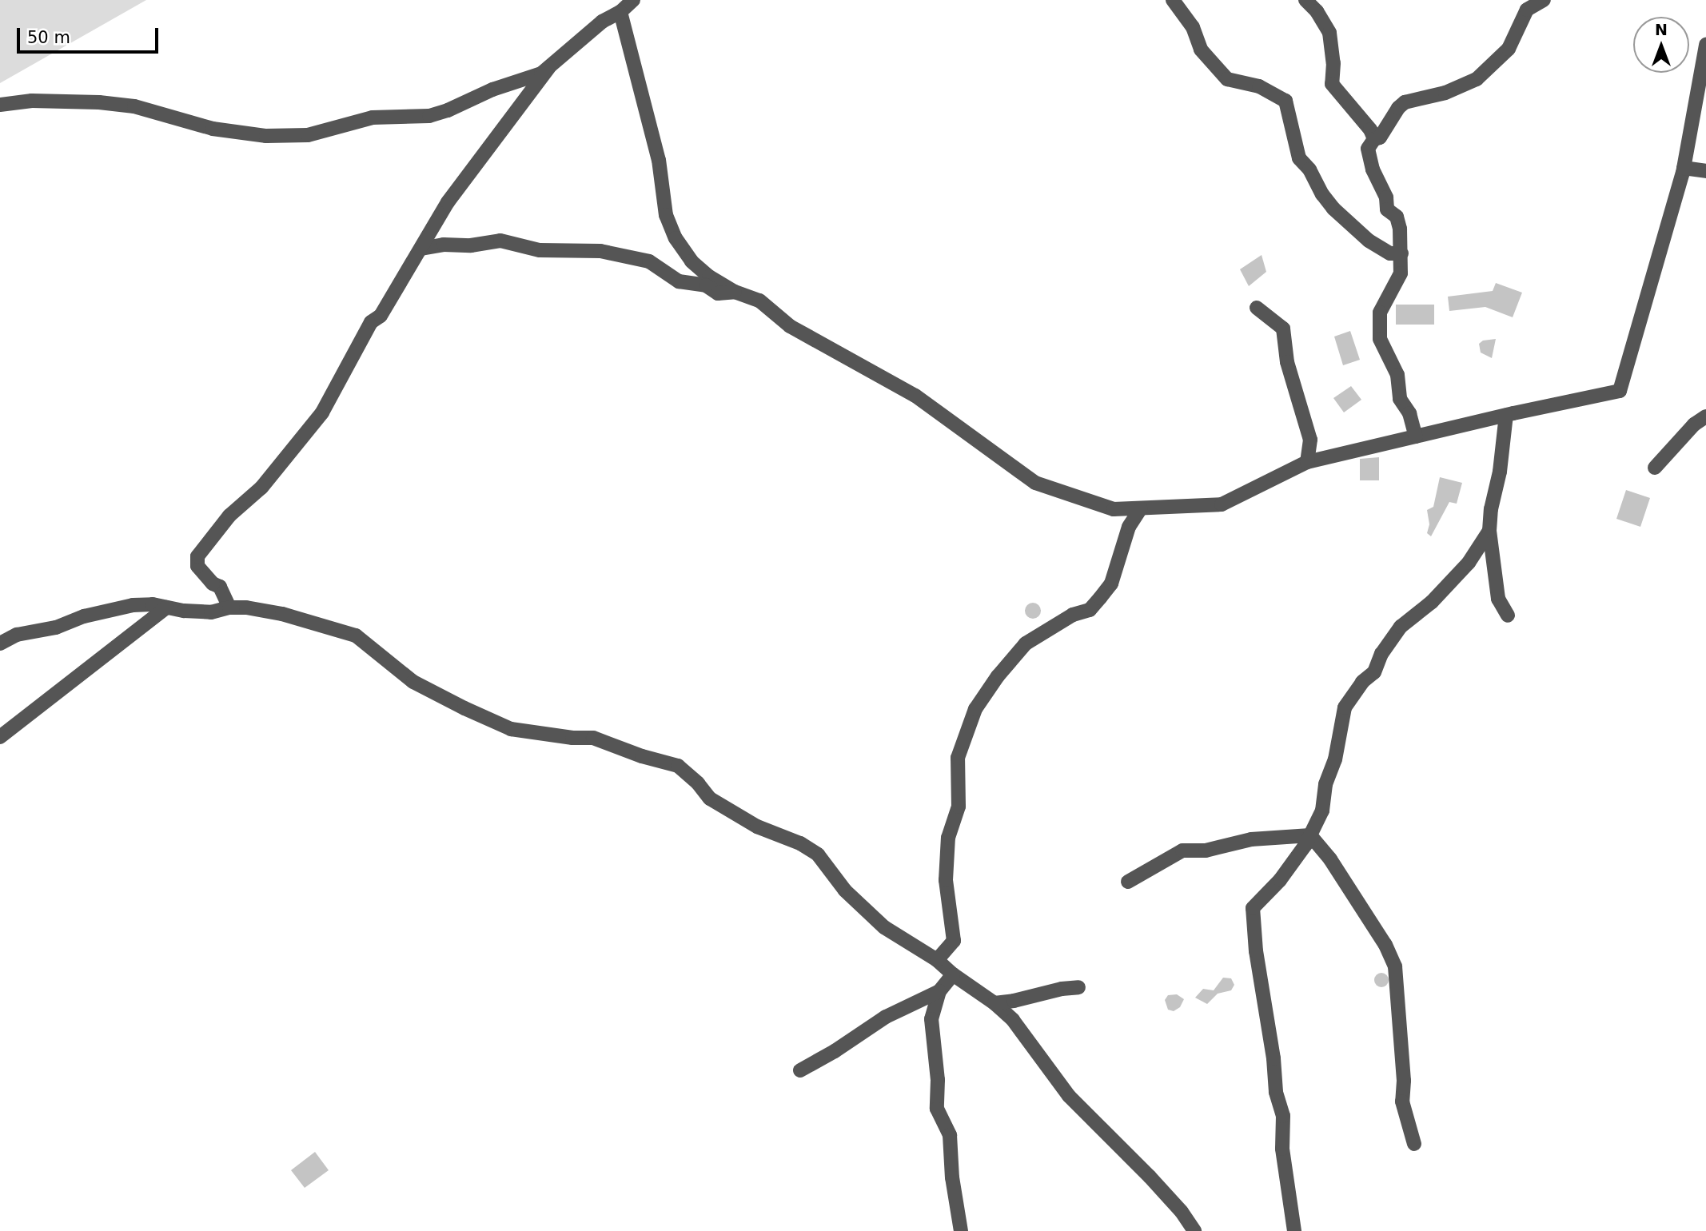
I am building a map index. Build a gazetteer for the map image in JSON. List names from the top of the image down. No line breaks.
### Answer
{"scale_bar":"50 m","north":"top"}
